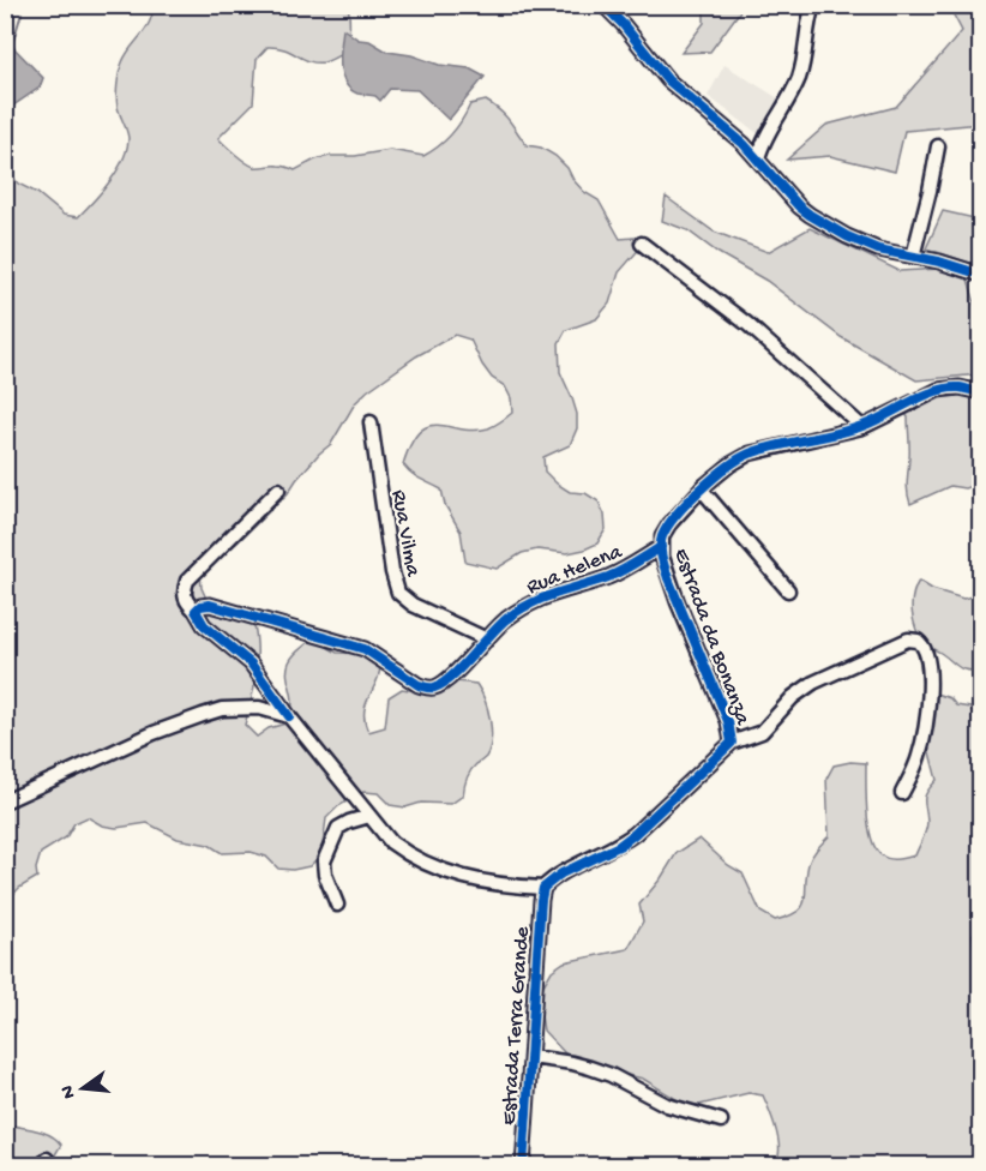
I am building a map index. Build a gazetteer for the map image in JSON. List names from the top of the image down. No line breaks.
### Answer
{"streets":{"street":["Rua Vilma","Rua Helena","Estrada da Bonanza","Estrada Terra Grande"]},"crossings":[["Rua Vilma","Rua Helena"],["Rua Helena","Estrada da Bonanza"],["Estrada da Bonanza","Estrada Terra Grande"]],"north":"left"}
